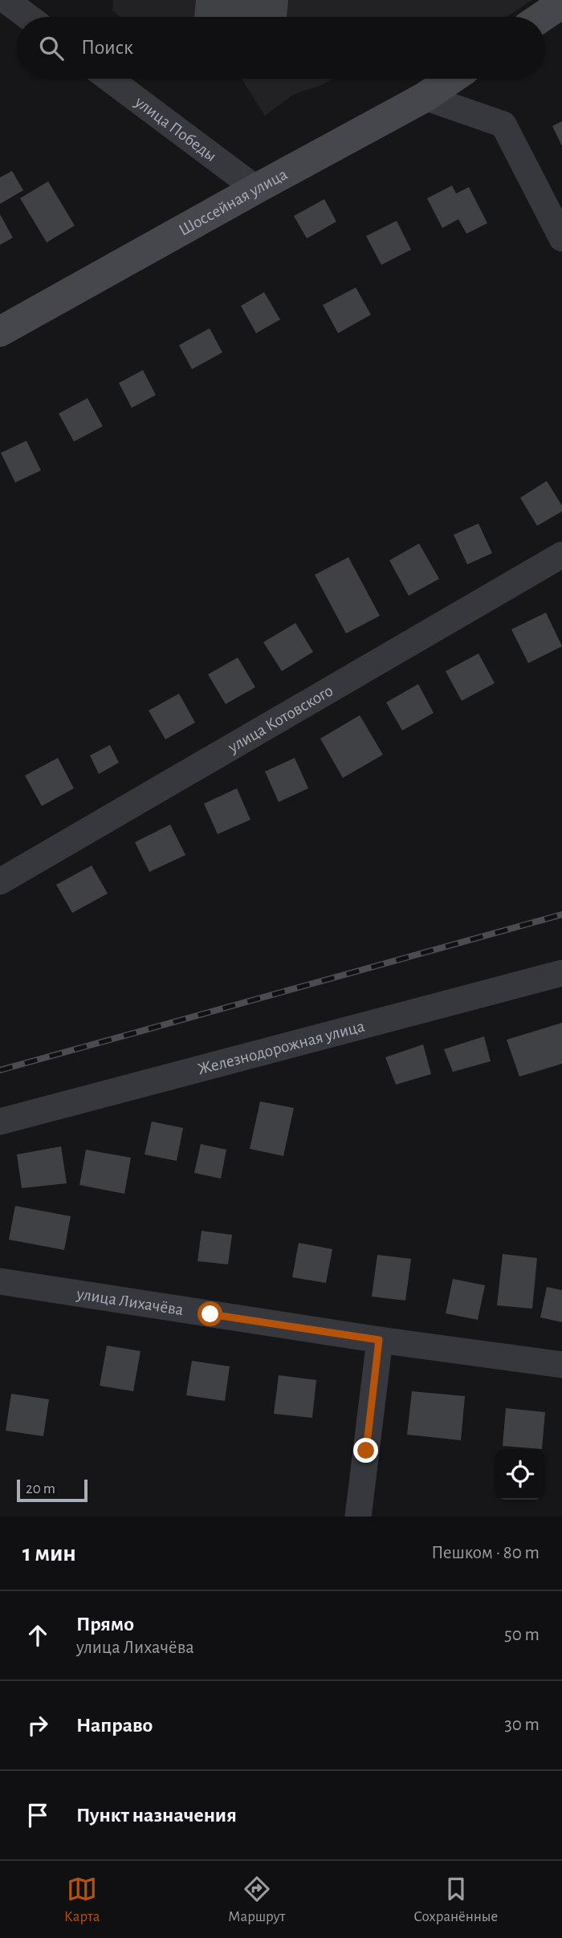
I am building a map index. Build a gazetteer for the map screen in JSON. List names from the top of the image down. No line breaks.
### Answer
{"streets":{"main road":["Шоссейная улица"],"street":["улица Победы","улица Котовского","Железнодорожная улица","улица Лихачёва"]},"crossings":[["улица Победы","Шоссейная улица"]],"scale_bar":"20 m","page":{"search":"Поиск","scale":"20 m","heading":["1 мин","Пешком · 80 m"],"list":[["Прямо","улица Лихачёва","50 m"],["Направо","30 m"],"Пункт назначения"],"nav":["Карта","Маршрут","Сохранённые"]}}
